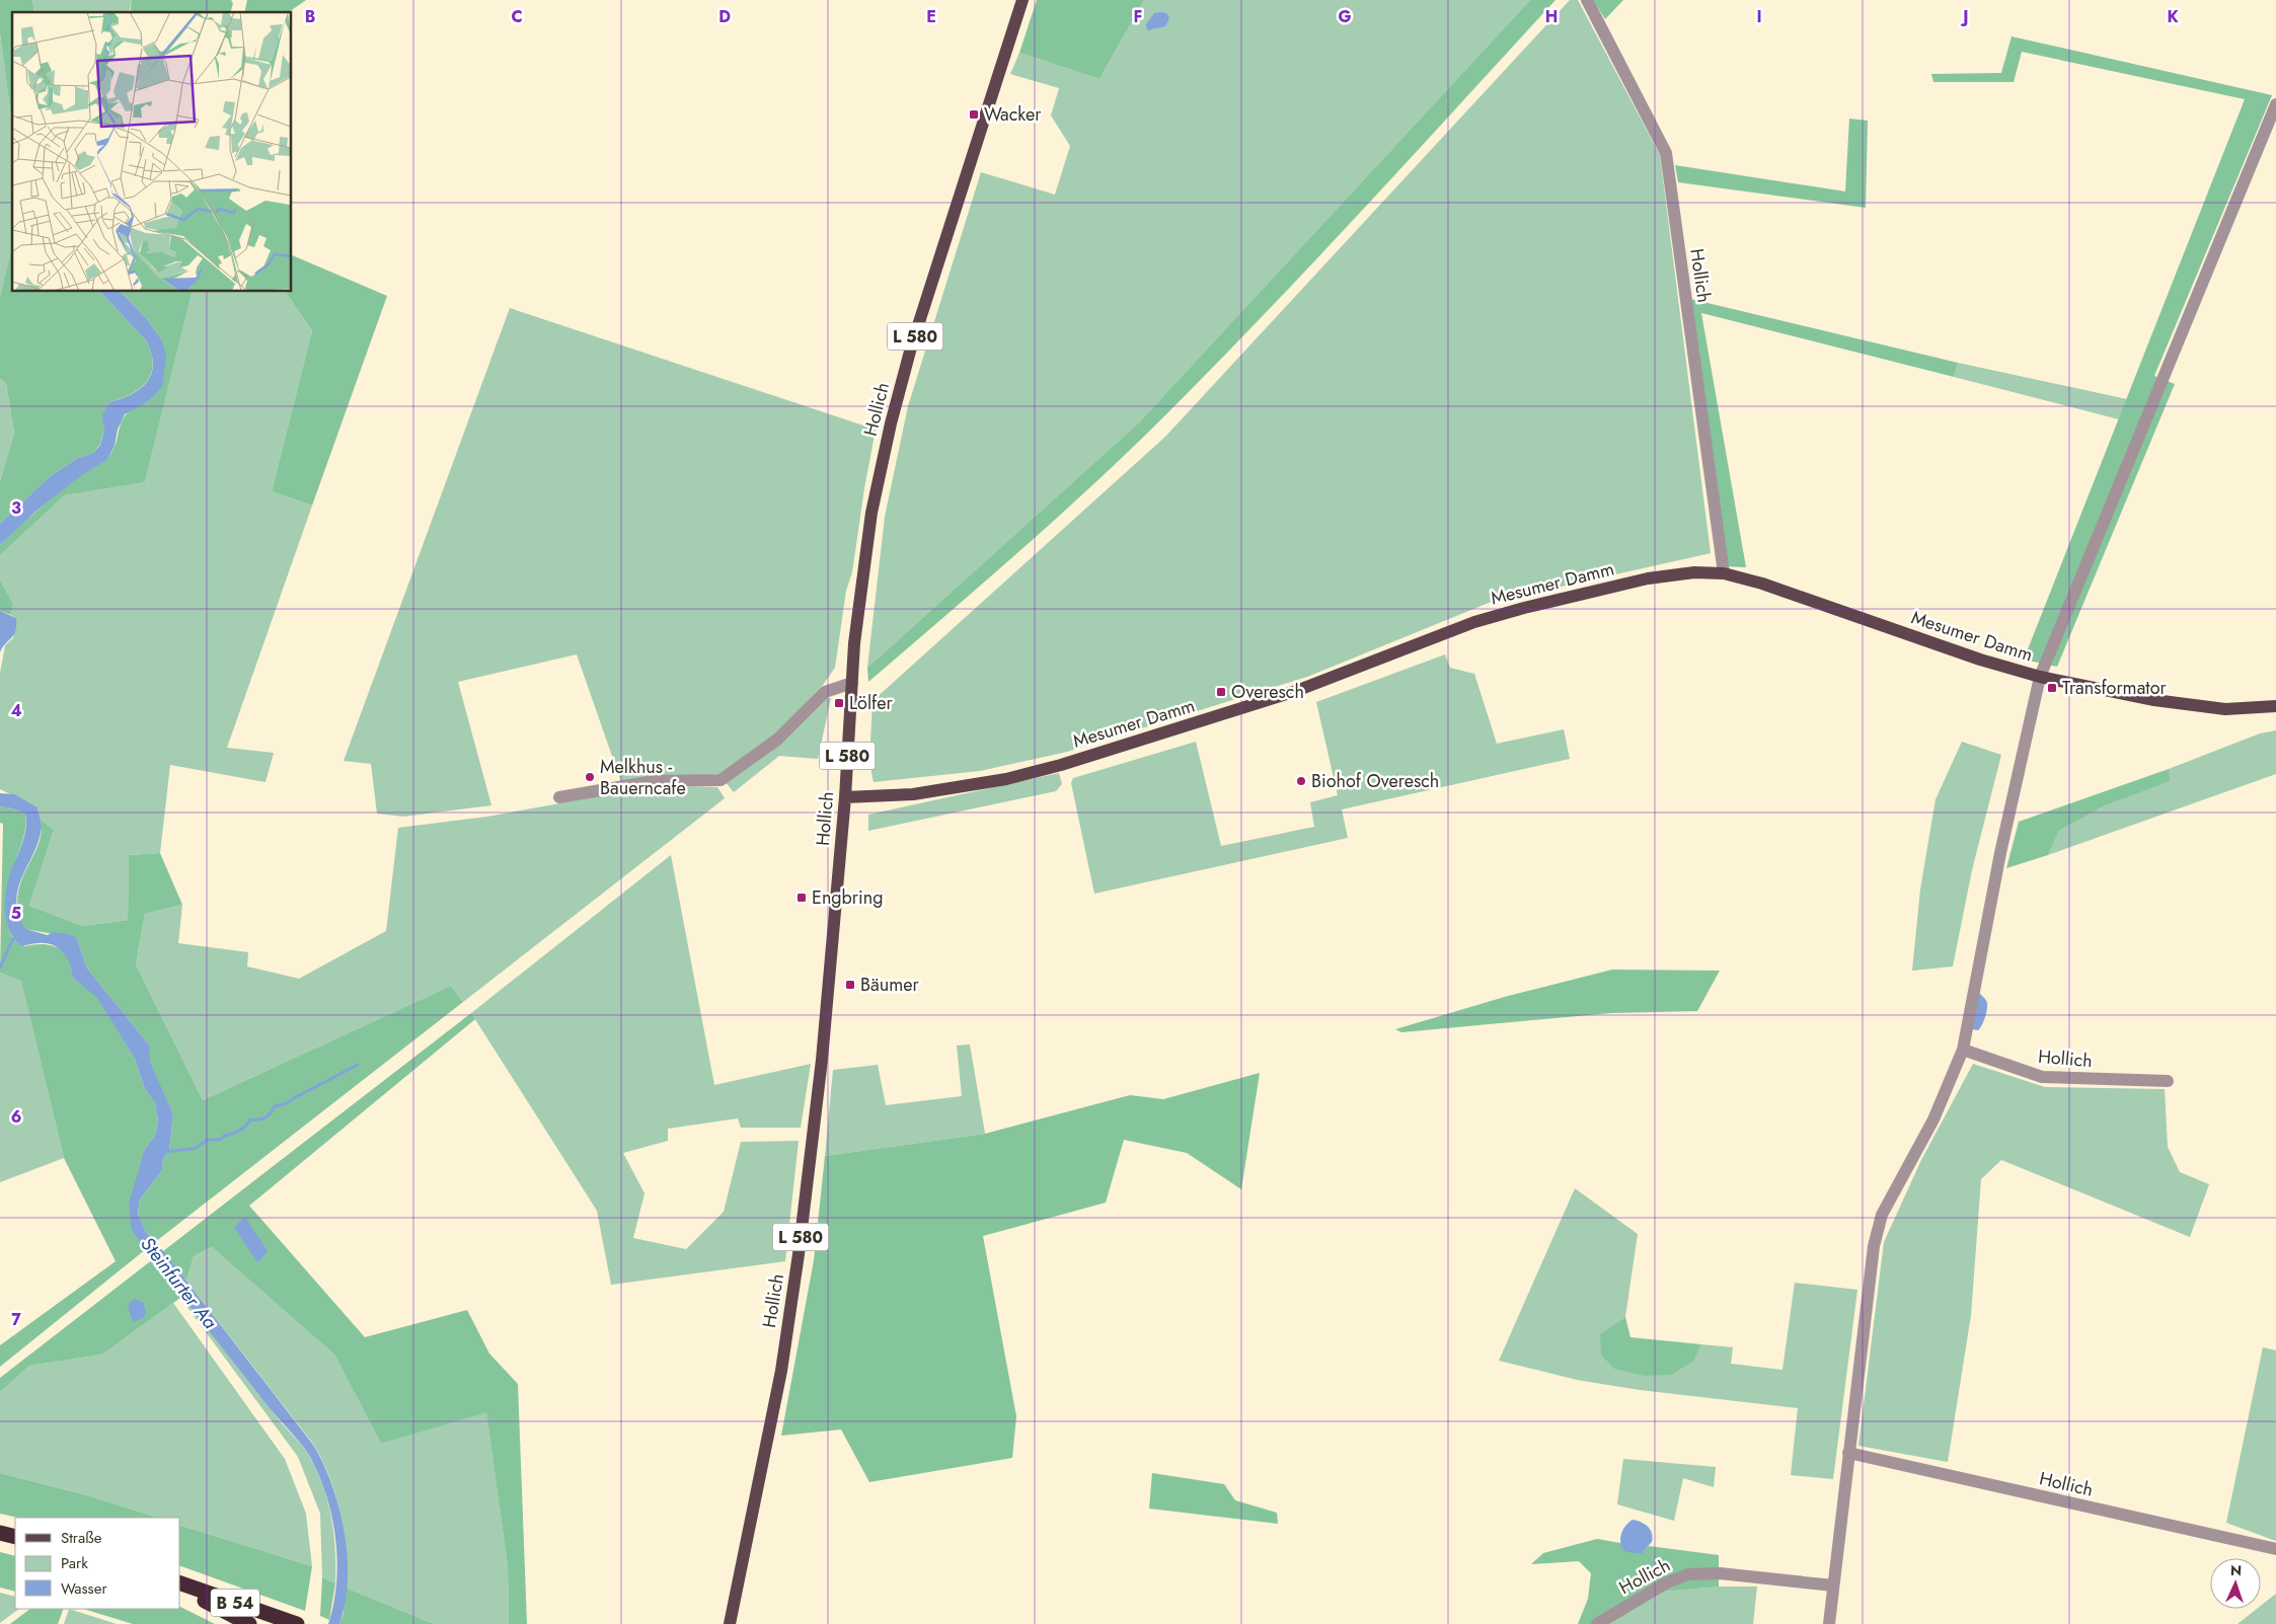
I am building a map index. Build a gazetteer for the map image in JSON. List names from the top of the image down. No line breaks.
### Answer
{"streets":{"highway":["B 54"],"main road":["Hollich","L 580","Mesumer Damm"]},"crossings":[["Hollich","Mesumer Damm"]],"water":["Steinfurter Aa"],"places":{"transit":["Wacker","Transformator","Overesch","Lölfer","Engbring","Bäumer"],"other":["Melkhus - Bauerncafe","Biohof Overesch"]},"legend":["Straße","Park","Wasser"],"north":"top","grid":{"columns":["B","C","D","E","F","G","H","I","J","K"],"rows":["3","4","5","6","7"]}}
